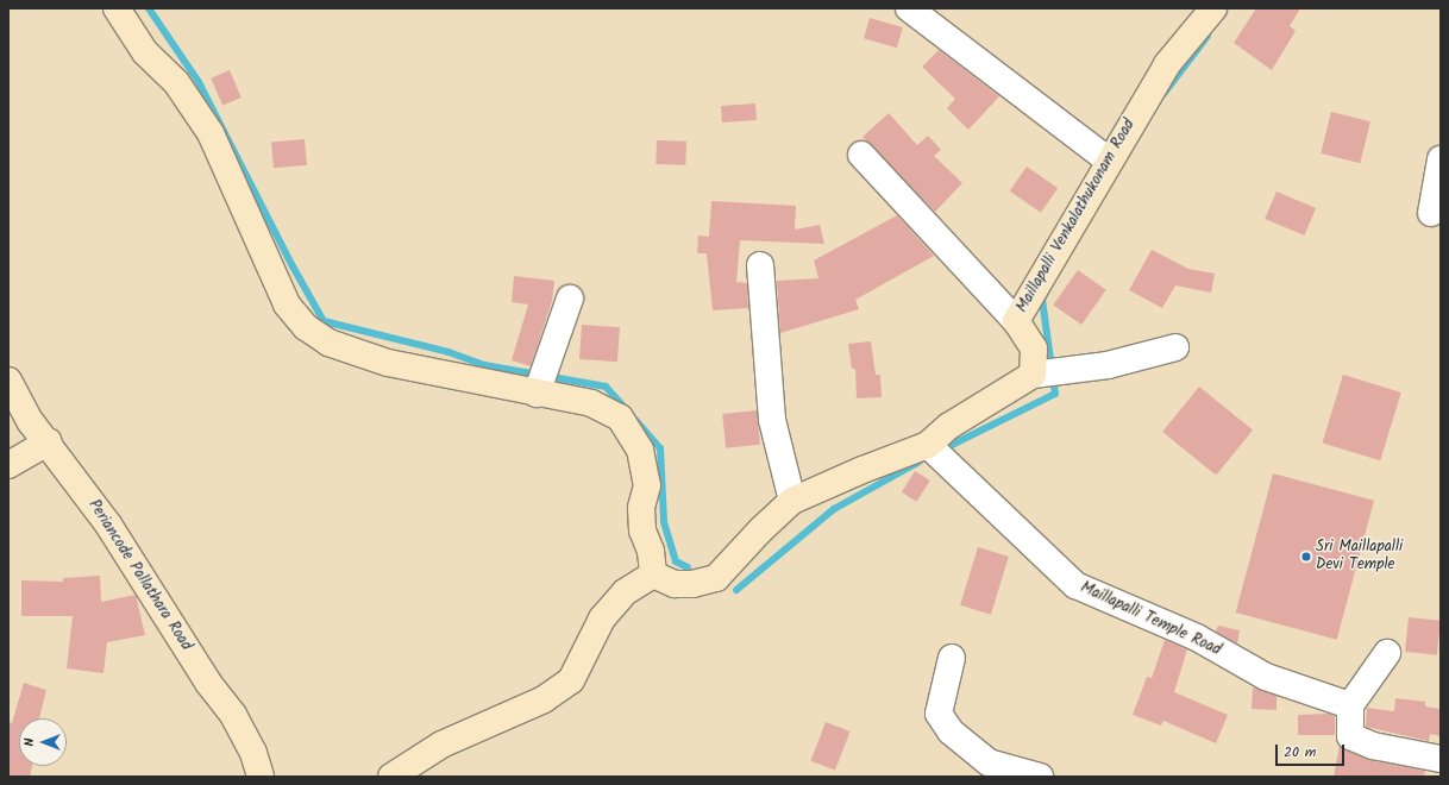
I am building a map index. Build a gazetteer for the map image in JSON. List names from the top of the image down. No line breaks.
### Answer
{"streets":{"street":["Maillapalli Venkalathukonam Road","Periancode Pallathara Road","Maillapalli Temple Road"]},"places":["Sri Maillapalli Devi Temple"],"scale_bar":"20 m","north":"left"}
